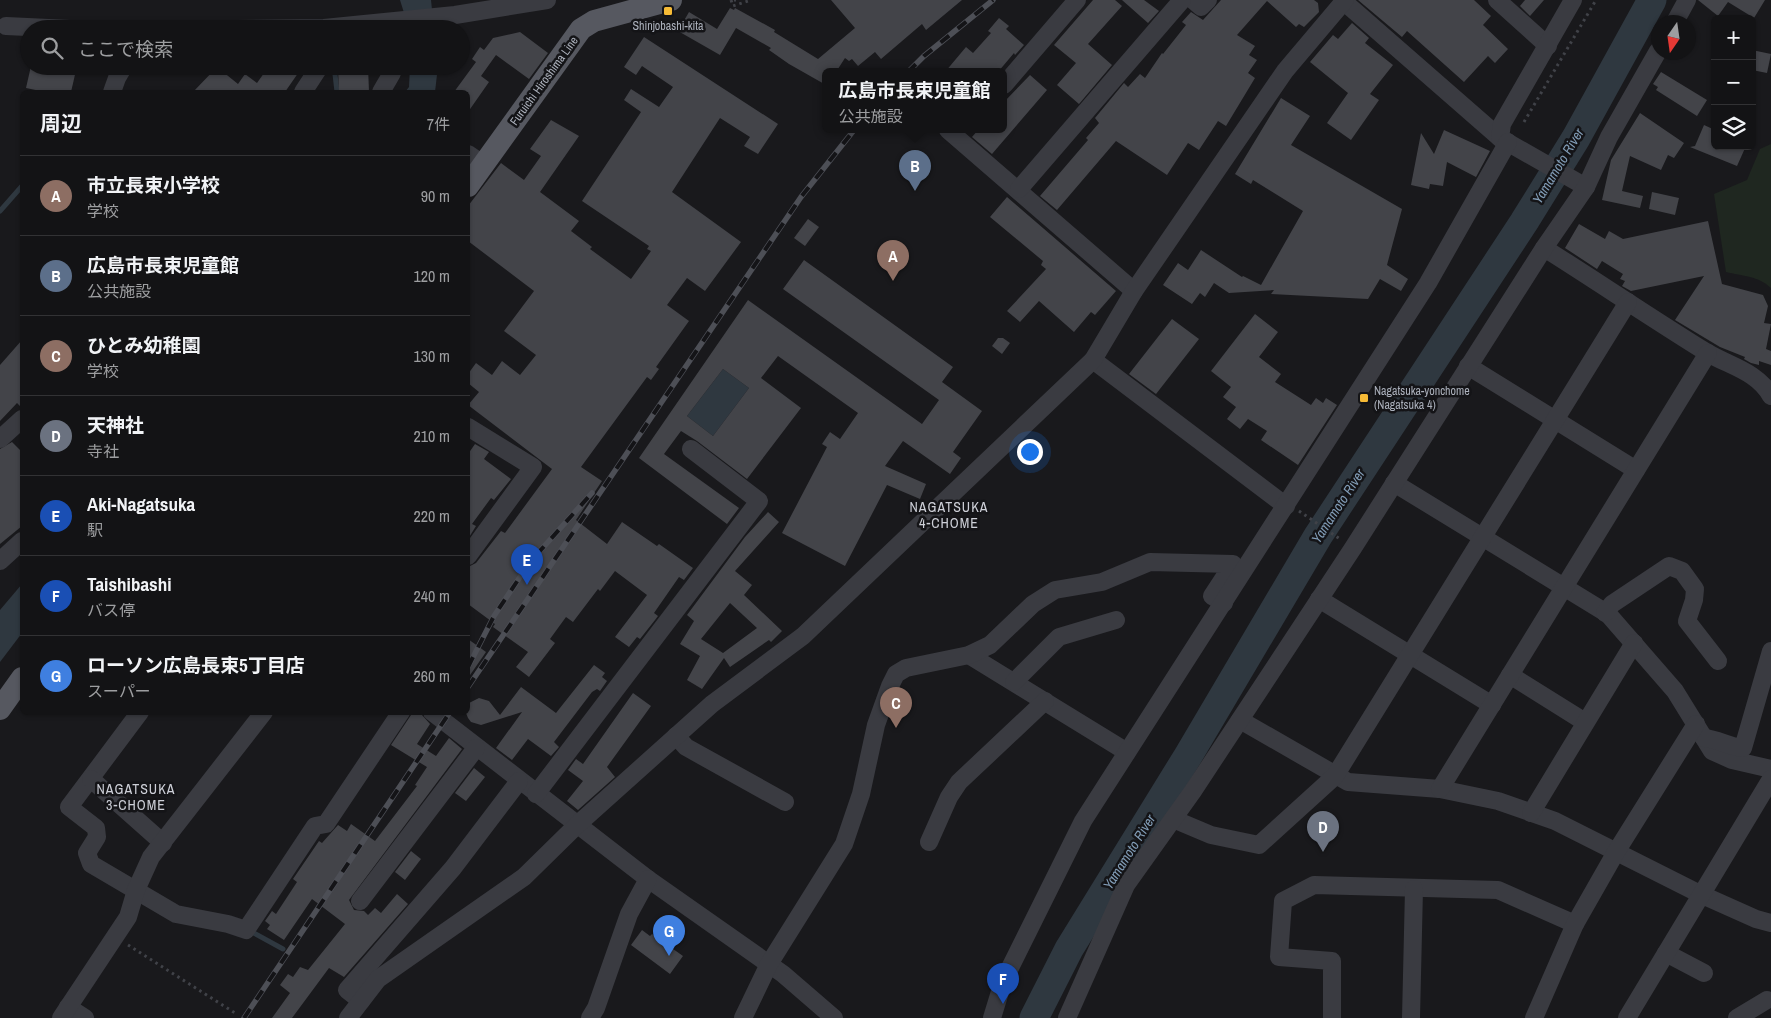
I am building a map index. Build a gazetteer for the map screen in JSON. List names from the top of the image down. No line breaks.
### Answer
{"streets":{"main road":["Furuichi Hiroshima Line"]},"districts":["NAGATSUKA 4-CHOME","NAGATSUKA 3-CHOME"],"water":["Yamamoto River"],"places":{"transit":["Shinjobashi-kita","Nagatsuka-yonchome (Nagatsuka 4)"]},"north":"bottom","page":{"map_buttons":["+","−"],"search":"ここで検索","popup":["広島市長束児童館","公共施設"],"heading":["周辺","7件"],"pins":["B","A","E","C","D","G","F"],"list":[{"mark":"A","name":"市立長束小学校","note":"学校","value":"90 m"},{"mark":"B","name":"広島市長束児童館","note":"公共施設","value":"120 m"},{"mark":"C","name":"ひとみ幼稚園","note":"学校","value":"130 m"},{"mark":"D","name":"天神社","note":"寺社","value":"210 m"},{"mark":"E","name":"Aki-Nagatsuka","note":"駅","value":"220 m"},{"mark":"F","name":"Taishibashi","note":"バス停","value":"240 m"},{"mark":"G","name":"ローソン広島長束5丁目店","note":"スーパー","value":"260 m"}]}}
